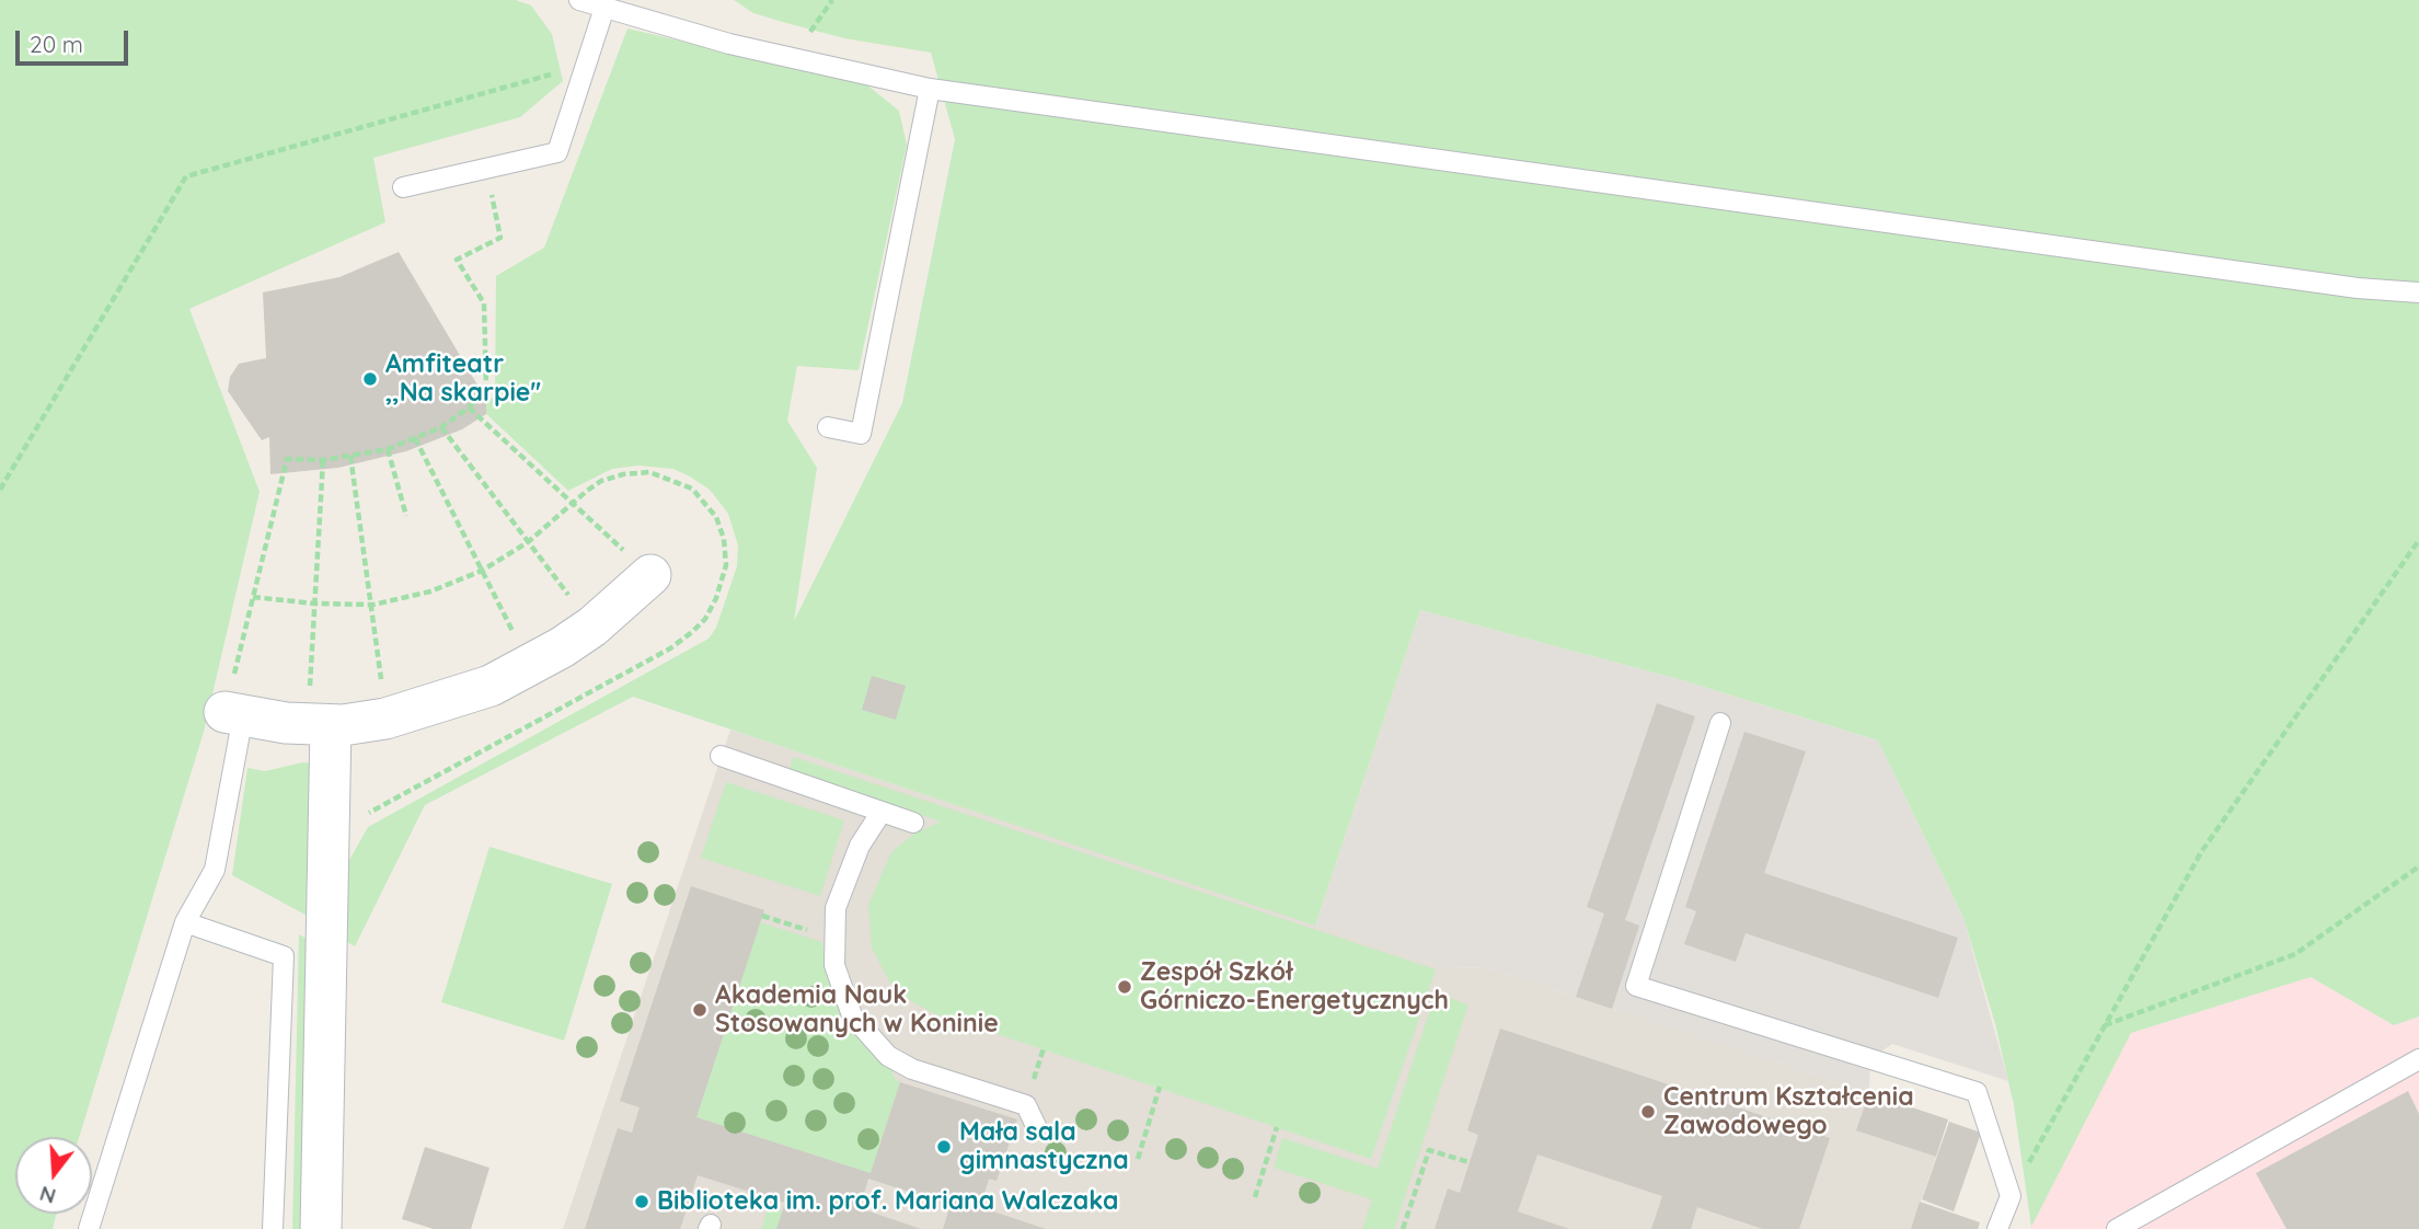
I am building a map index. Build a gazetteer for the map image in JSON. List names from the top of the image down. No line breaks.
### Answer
{"places":["Amfiteatr ,,Na skarpie''","Zespół Szkół Górniczo-Energetycznych","Akademia Nauk Stosowanych w Koninie","Centrum Kształcenia Zawodowego","Mała sala gimnastyczna","Biblioteka im. prof. Mariana Walczaka"],"scale_bar":"20 m","north":"bottom"}
